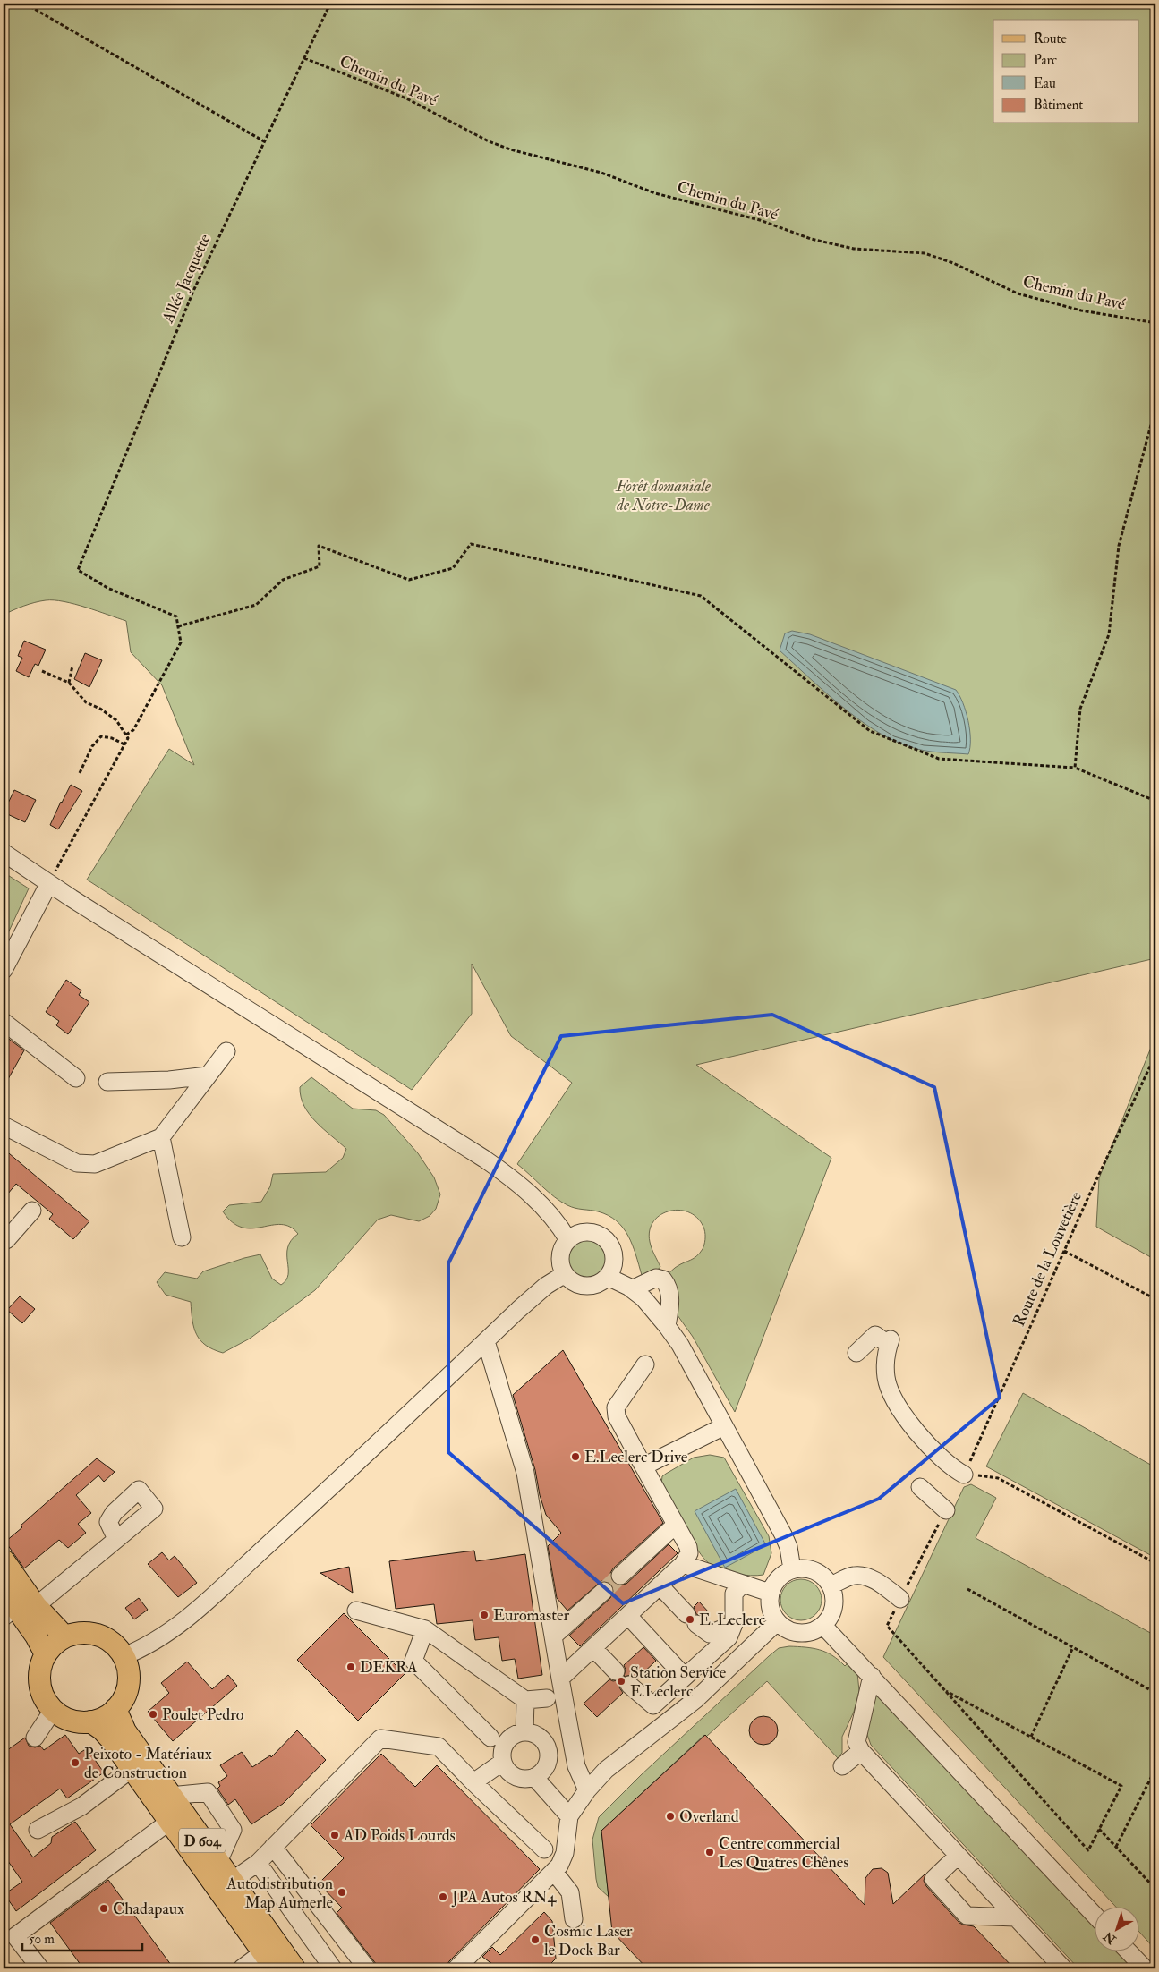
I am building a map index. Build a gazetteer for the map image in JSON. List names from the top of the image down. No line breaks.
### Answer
{"streets":{"main road":["D 604"],"path":["Chemin du Pavé","Allée Jacquette","Route de la Louvetière"]},"crossings":[["Chemin du Pavé","Allée Jacquette"]],"parks":["Forêt domaniale de Notre-Dame"],"places":["E.Leclerc Drive","Euromaster","E. Leclerc","DEKRA","Station Service E.Leclerc","Poulet Pedro","Peixoto - Matériaux de Construction","Overland","AD Poids Lourds","Centre commercial Les Quatres Chênes","Autodistribution Map Aumerle","JPA Autos RN4","Chadapaux","Cosmic Laser le Dock Bar"],"legend":["Route","Parc","Eau","Bâtiment"],"scale_bar":"50 m","north":"bottom left"}
